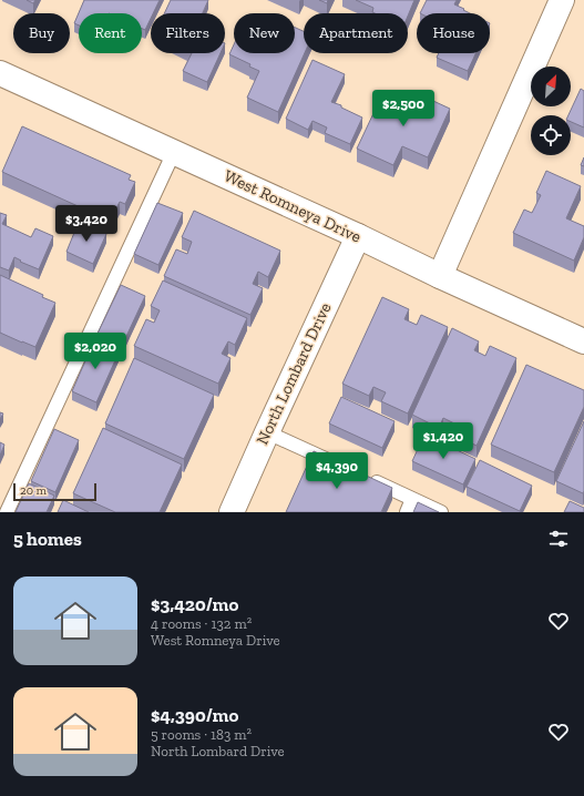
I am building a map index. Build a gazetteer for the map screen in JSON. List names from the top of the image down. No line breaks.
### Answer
{"streets":{"street":["West Romneya Drive","North Lombard Drive"]},"crossings":[["West Romneya Drive","North Lombard Drive"]],"scale_bar":"20 m","north":"top right","page":{"chip":["Buy","Rent","Filters","New","Apartment","House"],"price":["$2,500","$3,420","$2,020","$1,420","$4,390"],"scale":"20 m","heading":"5 homes","list":[{"name":"$3,420/mo","note":"4 rooms · 132 m² · West Romneya Drive"},{"name":"$4,390/mo","note":"5 rooms · 183 m² · North Lombard Drive"}]}}
